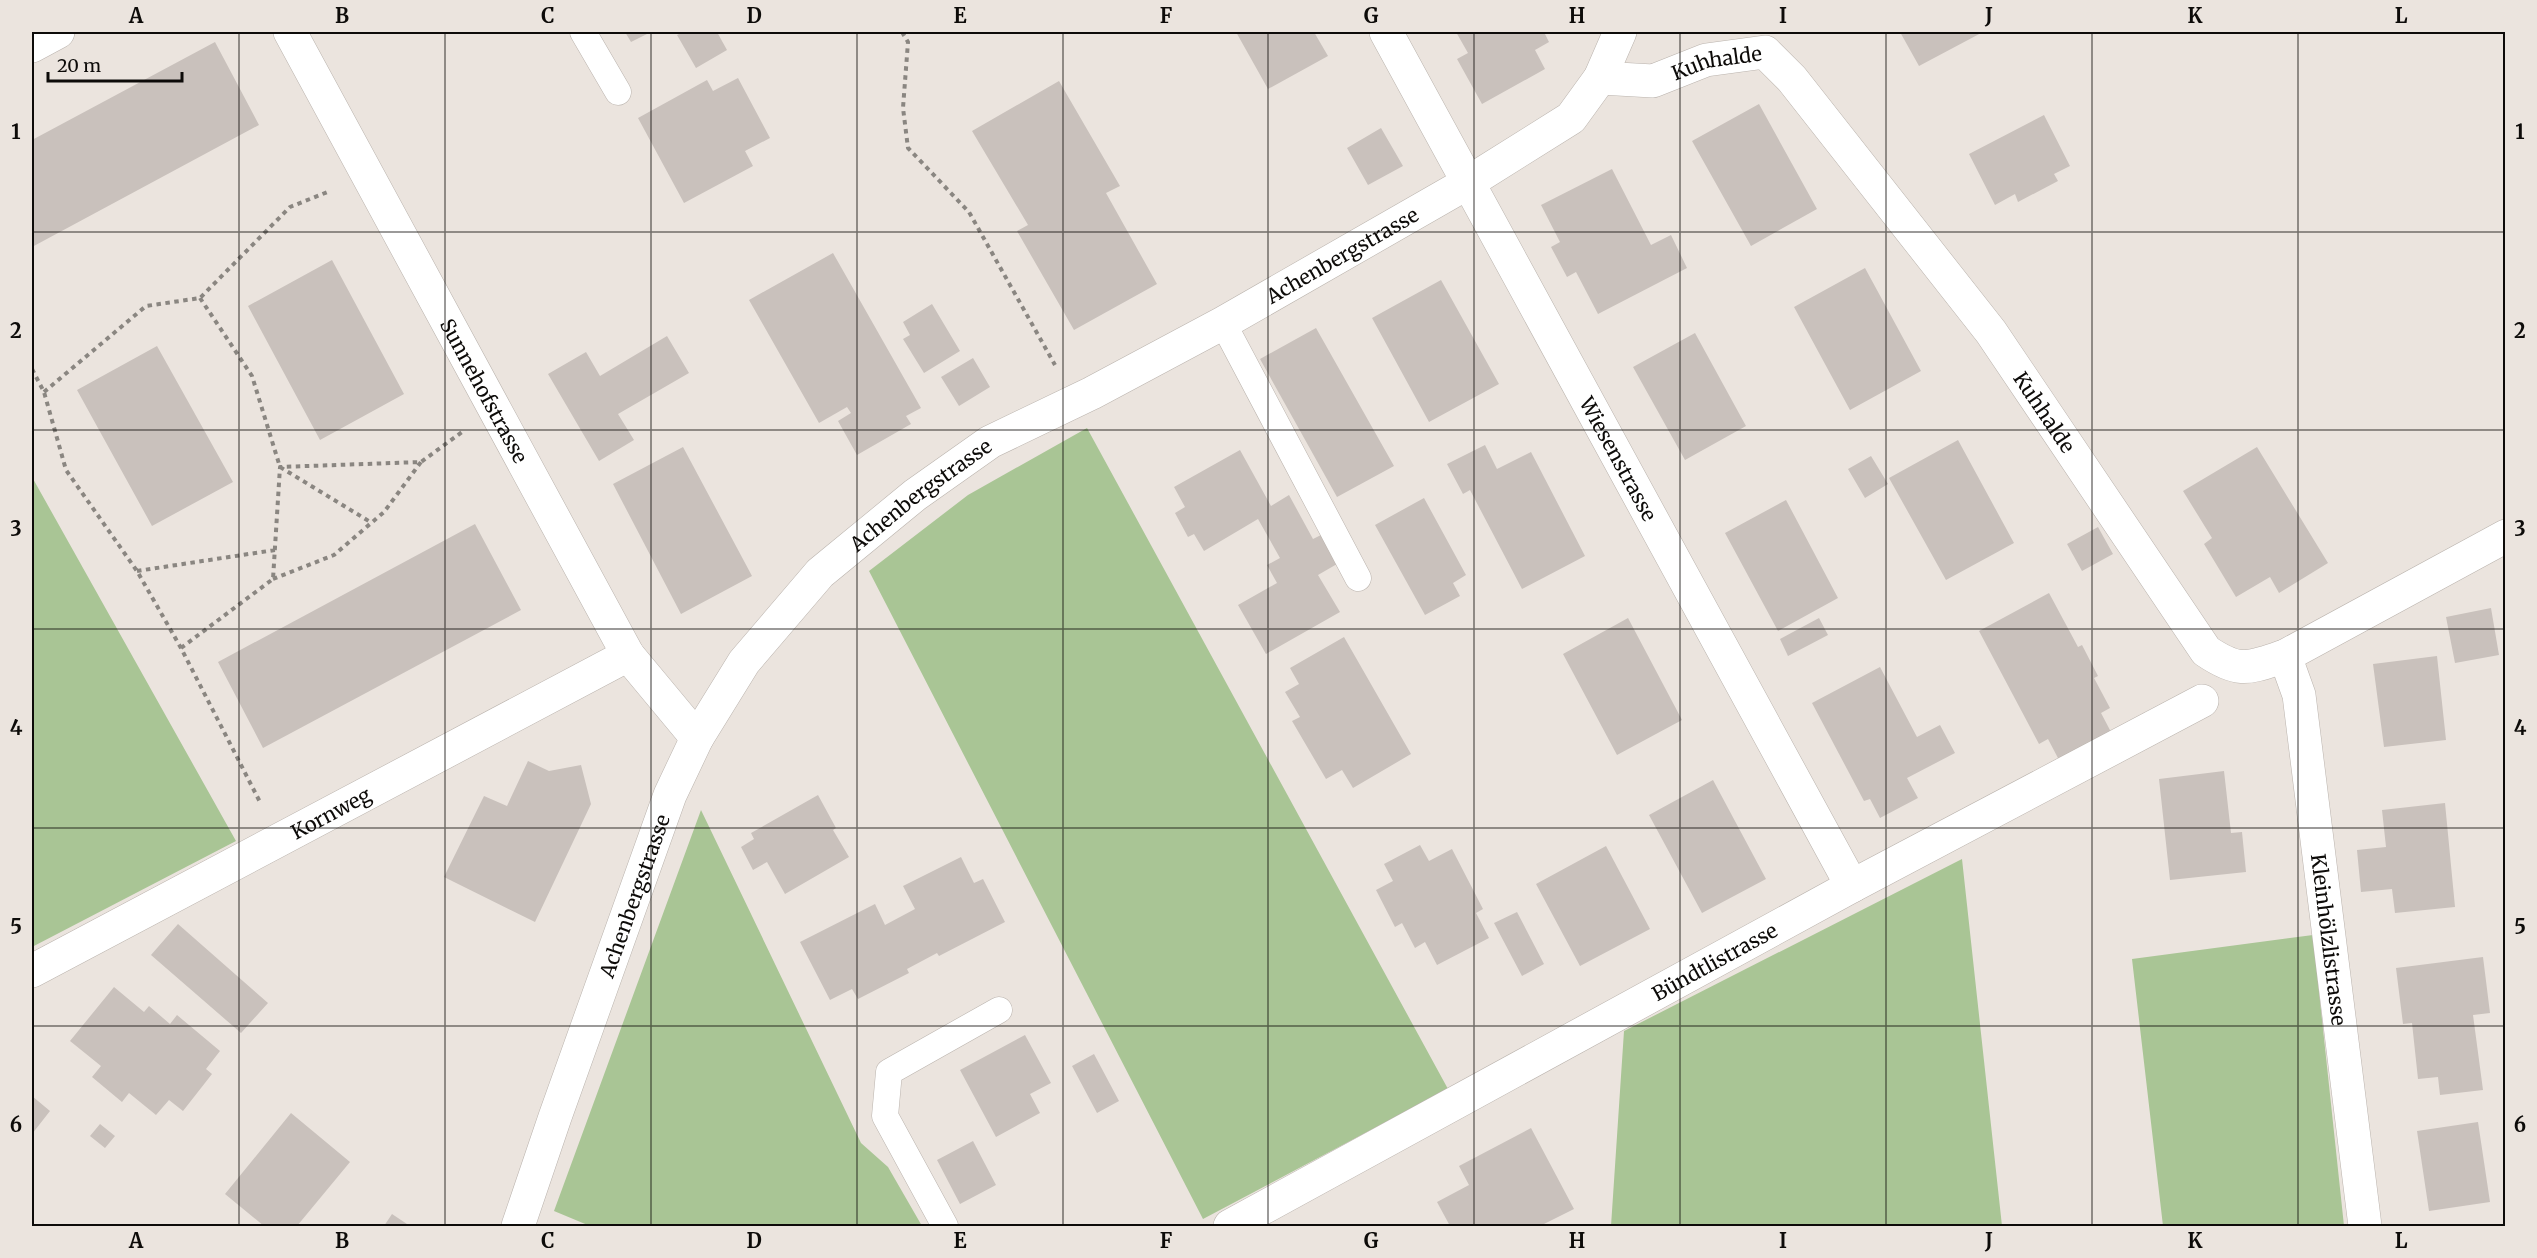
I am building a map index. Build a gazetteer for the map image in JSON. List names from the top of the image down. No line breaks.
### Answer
{"streets":{"street":["Kuhhalde","Achenbergstrasse","Sunnehofstrasse","Wiesenstrasse","Kornweg","Kleinhölzlistrasse","Bündtlistrasse"]},"crossings":[["Kuhhalde","Achenbergstrasse"],["Kuhhalde","Kleinhölzlistrasse"],["Achenbergstrasse","Sunnehofstrasse"],["Achenbergstrasse","Wiesenstrasse"],["Sunnehofstrasse","Kornweg"],["Wiesenstrasse","Bündtlistrasse"]],"scale_bar":"20 m","grid":{"columns":["A","B","C","D","E","F","G","H","I","J","K","L"],"rows":["1","2","3","4","5","6"]}}
